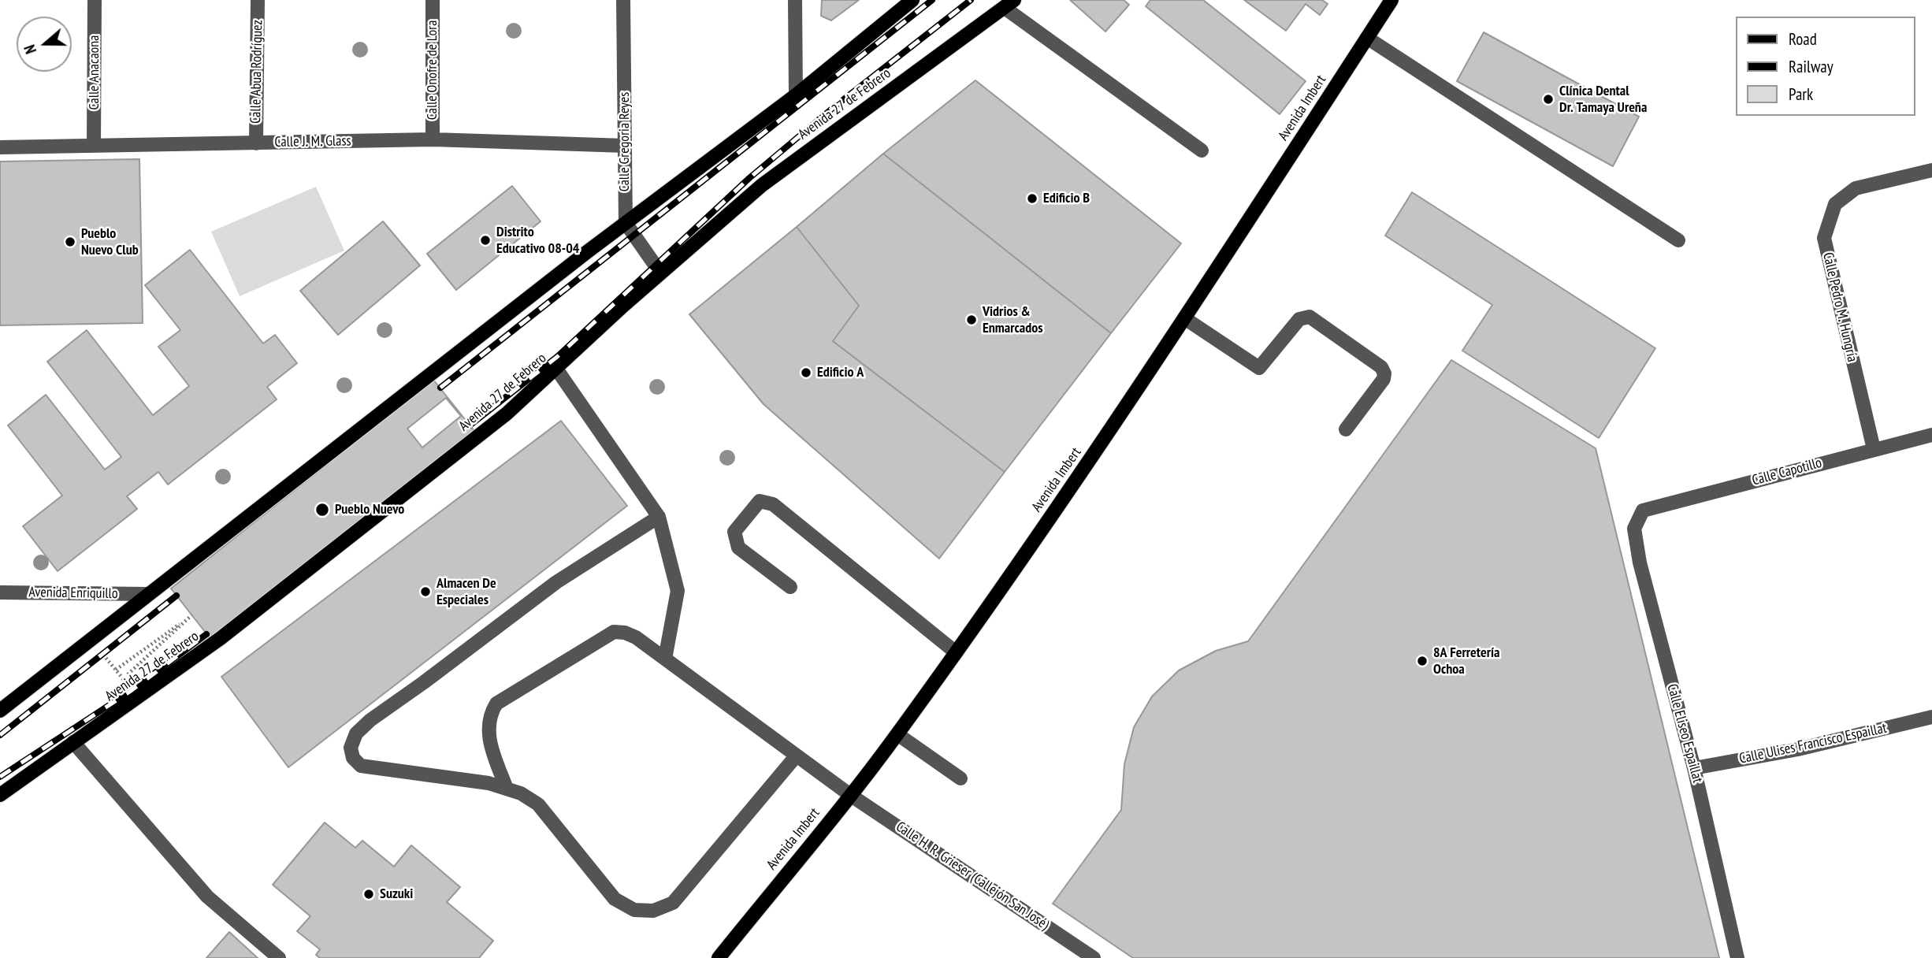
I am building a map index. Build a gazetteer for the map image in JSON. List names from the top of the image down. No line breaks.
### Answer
{"streets":{"main road":["Avenida 27 de Febrero","Avenida Imbert"],"street":["Calle Onofre de Lora","Calle Abua Rodríguez","Calle Anacaona","Calle J. M. Glass","Calle Gregoria Reyes","Calle Pedro M. Hungría","Calle Capotillo","Avenida Enriquillo","Calle Eliseo Espaillat","Calle Ulises Francisco Espaillat","Calle H. R. Grieser (Callejón San José)"]},"crossings":[["Calle Onofre de Lora","Calle J. M. Glass"],["Calle Abua Rodríguez","Calle J. M. Glass"],["Calle Anacaona","Calle J. M. Glass"],["Avenida Imbert","Calle H. R. Grieser (Callejón San José)"],["Calle J. M. Glass","Calle Gregoria Reyes"],["Calle Pedro M. Hungría","Calle Capotillo"],["Calle Capotillo","Calle Eliseo Espaillat"],["Calle Eliseo Espaillat","Calle Ulises Francisco Espaillat"]],"places":["Clínica Dental Dr. Tamaya Ureña","Edificio B","Distrito Educativo 08-04","Pueblo Nuevo Club","Vidrios & Enmarcados","Edificio A","Pueblo Nuevo","Almacen De Especiales","8A Ferretería Ochoa","Suzuki"],"legend":["Road","Railway","Park"],"north":"left"}
